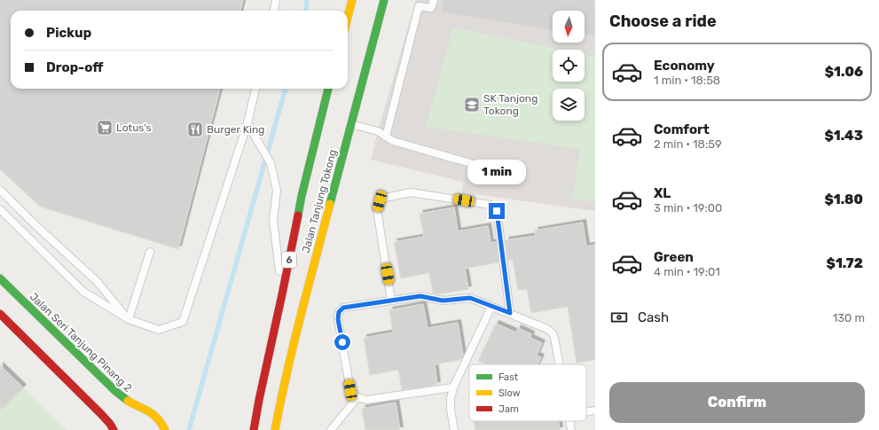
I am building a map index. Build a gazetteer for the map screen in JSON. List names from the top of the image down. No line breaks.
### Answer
{"streets":{"main road":["Jalan Tanjung Tokong","6","Jalan Seri Tanjung Pinang 2"]},"places":{"school or university":["SK Tanjong Tokong"],"supermarket":["Lotus's"],"restaurant":["Burger King"]},"legend":["Fast","Slow","Jam"],"north":"bottom","page":{"heading":"Choose a ride","banner":["Pickup","Drop-off"],"list":[{"name":"Economy","note":"1 min · 18:58","value":"$1.06"},{"name":"Comfort","note":"2 min · 18:59","value":"$1.43"},{"name":"XL","note":"3 min · 19:00","value":"$1.80"},{"name":"Green","note":"4 min · 19:01","value":"$1.72"}],"bubble":"1 min","pay":["Cash","130 m"],"buttons":"Confirm"}}
